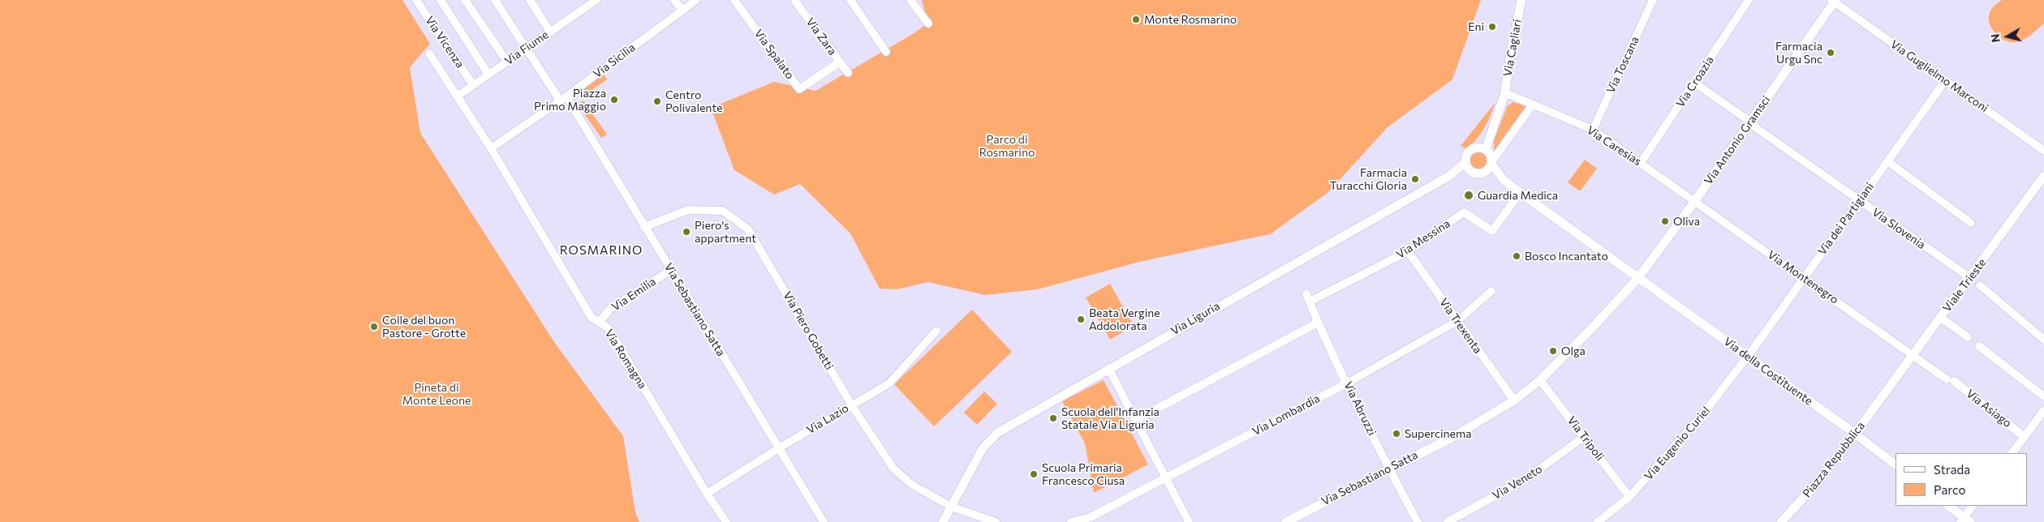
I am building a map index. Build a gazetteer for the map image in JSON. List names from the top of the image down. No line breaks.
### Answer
{"streets":{"street":["Via Zara","Via Vicenza","Via Fiume","Via Cagliari","Via Spalato","Via Sicilia","Via Toscana","Via Guglielmo Marconi","Via Croazia","Via Antonio Gramsci","Via Caresias","Via dei Partigiani","Via Slovenia","Via Messina","Via Montenegro","Viale Trieste","Via Emilia","Via Sebastiano Satta","Via Liguria","Via Trexenta","Via Piero Gobetti","Via Romagna","Via della Costituente","Via Abruzzi","Via Asiago","Via Lombardia","Via Lazio","Via Tripoli","Via Eugenio Curiel","Piazza Repubblica","Via Veneto"]},"crossings":[["Via Zara","Via Spalato"],["Via Vicenza","Via Fiume"],["Via Fiume","Via Sebastiano Satta"],["Via Fiume","Via Romagna"],["Via Cagliari","Via Caresias"],["Via Sicilia","Via Sebastiano Satta"],["Via Sicilia","Via Romagna"],["Via Toscana","Via Caresias"],["Via Guglielmo Marconi","Via Antonio Gramsci"],["Via Guglielmo Marconi","Via dei Partigiani"],["Via Croazia","Via Caresias"],["Via Croazia","Via Slovenia"],["Via Antonio Gramsci","Via Caresias"],["Via Antonio Gramsci","Via Slovenia"],["Via Antonio Gramsci","Via Montenegro"],["Via Antonio Gramsci","Via Sebastiano Satta"],["Via Antonio Gramsci","Via della Costituente"],["Via Caresias","Via Montenegro"],["Via dei Partigiani","Via Slovenia"],["Via dei Partigiani","Via Montenegro"],["Via dei Partigiani","Via della Costituente"],["Via dei Partigiani","Via Eugenio Curiel"],["Via Slovenia","Viale Trieste"],["Via Messina","Via Trexenta"],["Via Messina","Via della Costituente"],["Via Messina","Via Abruzzi"],["Via Montenegro","Viale Trieste"],["Via Montenegro","Via Asiago"],["Viale Trieste","Via Asiago"],["Viale Trieste","Piazza Repubblica"],["Via Emilia","Via Sebastiano Satta"],["Via Emilia","Via Romagna"],["Via Sebastiano Satta","Via Trexenta"],["Via Sebastiano Satta","Via Piero Gobetti"],["Via Sebastiano Satta","Via della Costituente"],["Via Sebastiano Satta","Via Abruzzi"],["Via Sebastiano Satta","Via Lazio"],["Via Sebastiano Satta","Via Tripoli"],["Via Liguria","Via Piero Gobetti"],["Via Trexenta","Via Lombardia"],["Via Piero Gobetti","Via Lazio"],["Via Romagna","Via Lazio"],["Via della Costituente","Via Eugenio Curiel"],["Via della Costituente","Piazza Repubblica"],["Via Abruzzi","Via Lombardia"],["Via Tripoli","Via Eugenio Curiel"],["Via Tripoli","Via Veneto"]],"districts":["ROSMARINO"],"parks":["Parco di Rosmarino","Pineta di Monte Leone"],"places":["Monte Rosmarino","Eni","Farmacia Urgu Snc","Piazza Primo Maggio","Centro Polivalente","Farmacia Turacchi Gloria","Guardia Medica","Oliva","Piero's appartment","Bosco Incantato","Beata Vergine Addolorata","Colle del buon Pastore - Grotte","Olga","Scuola dell'Infanzia Statale Via Liguria","Supercinema","Scuola Primaria Francesco Ciusa"],"legend":["Strada","Parco"],"north":"left"}
